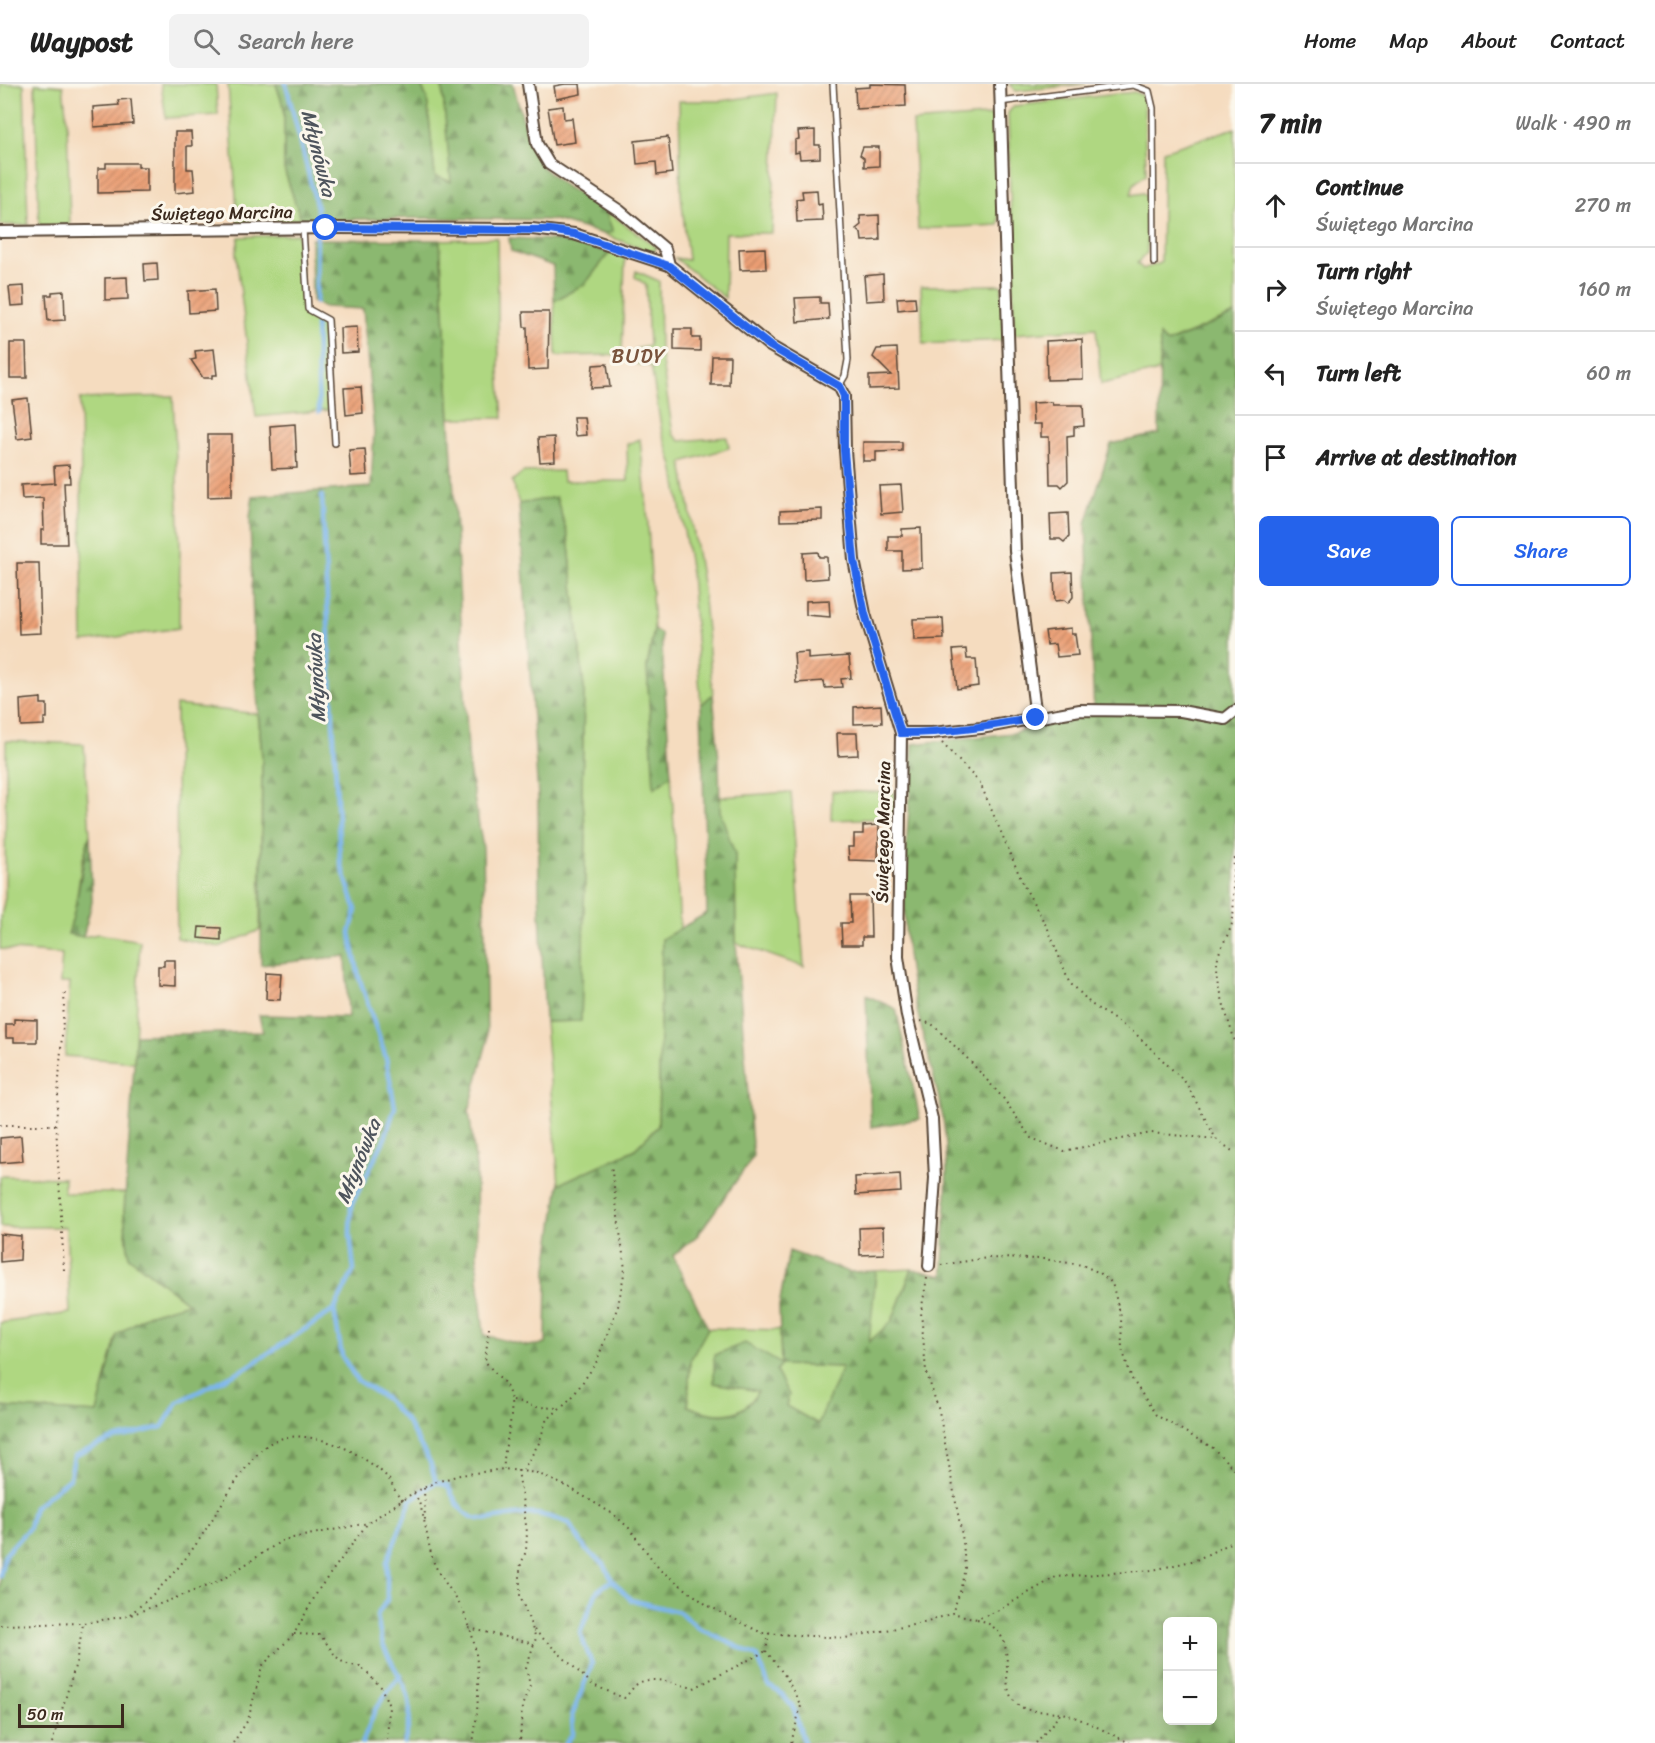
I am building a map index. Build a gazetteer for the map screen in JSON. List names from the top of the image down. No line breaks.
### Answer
{"streets":{"street":["Świętego Marcina"]},"districts":["BUDY"],"water":["Młynówka"],"scale_bar":"50 m","page":{"header":"Waypost","search":"Search here","nav":["Home","Map","About","Contact"],"heading":["7 min","Walk · 490 m"],"list":[["Continue","Świętego Marcina","270 m"],["Turn right","Świętego Marcina","160 m"],["Turn left","60 m"],"Arrive at destination"],"buttons":["Save","Share"],"map_buttons":["+","−"],"scale":"50 m"}}
